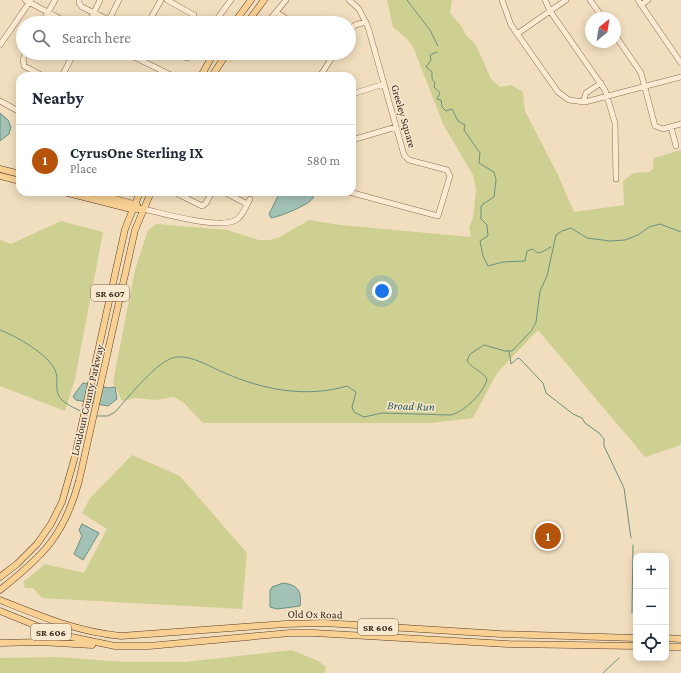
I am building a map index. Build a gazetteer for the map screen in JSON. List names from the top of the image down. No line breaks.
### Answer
{"streets":{"main road":["SR 607","Loudoun County Parkway","Old Ox Road","SR 606"],"street":["Greeley Square"]},"water":["Broad Run"],"north":"top right","page":{"search":"Search here","heading":"Nearby","list":[{"mark":"1","name":"CyrusOne Sterling IX","note":"Place","value":"580 m"}],"pins":"1","map_buttons":["+","−"]}}
